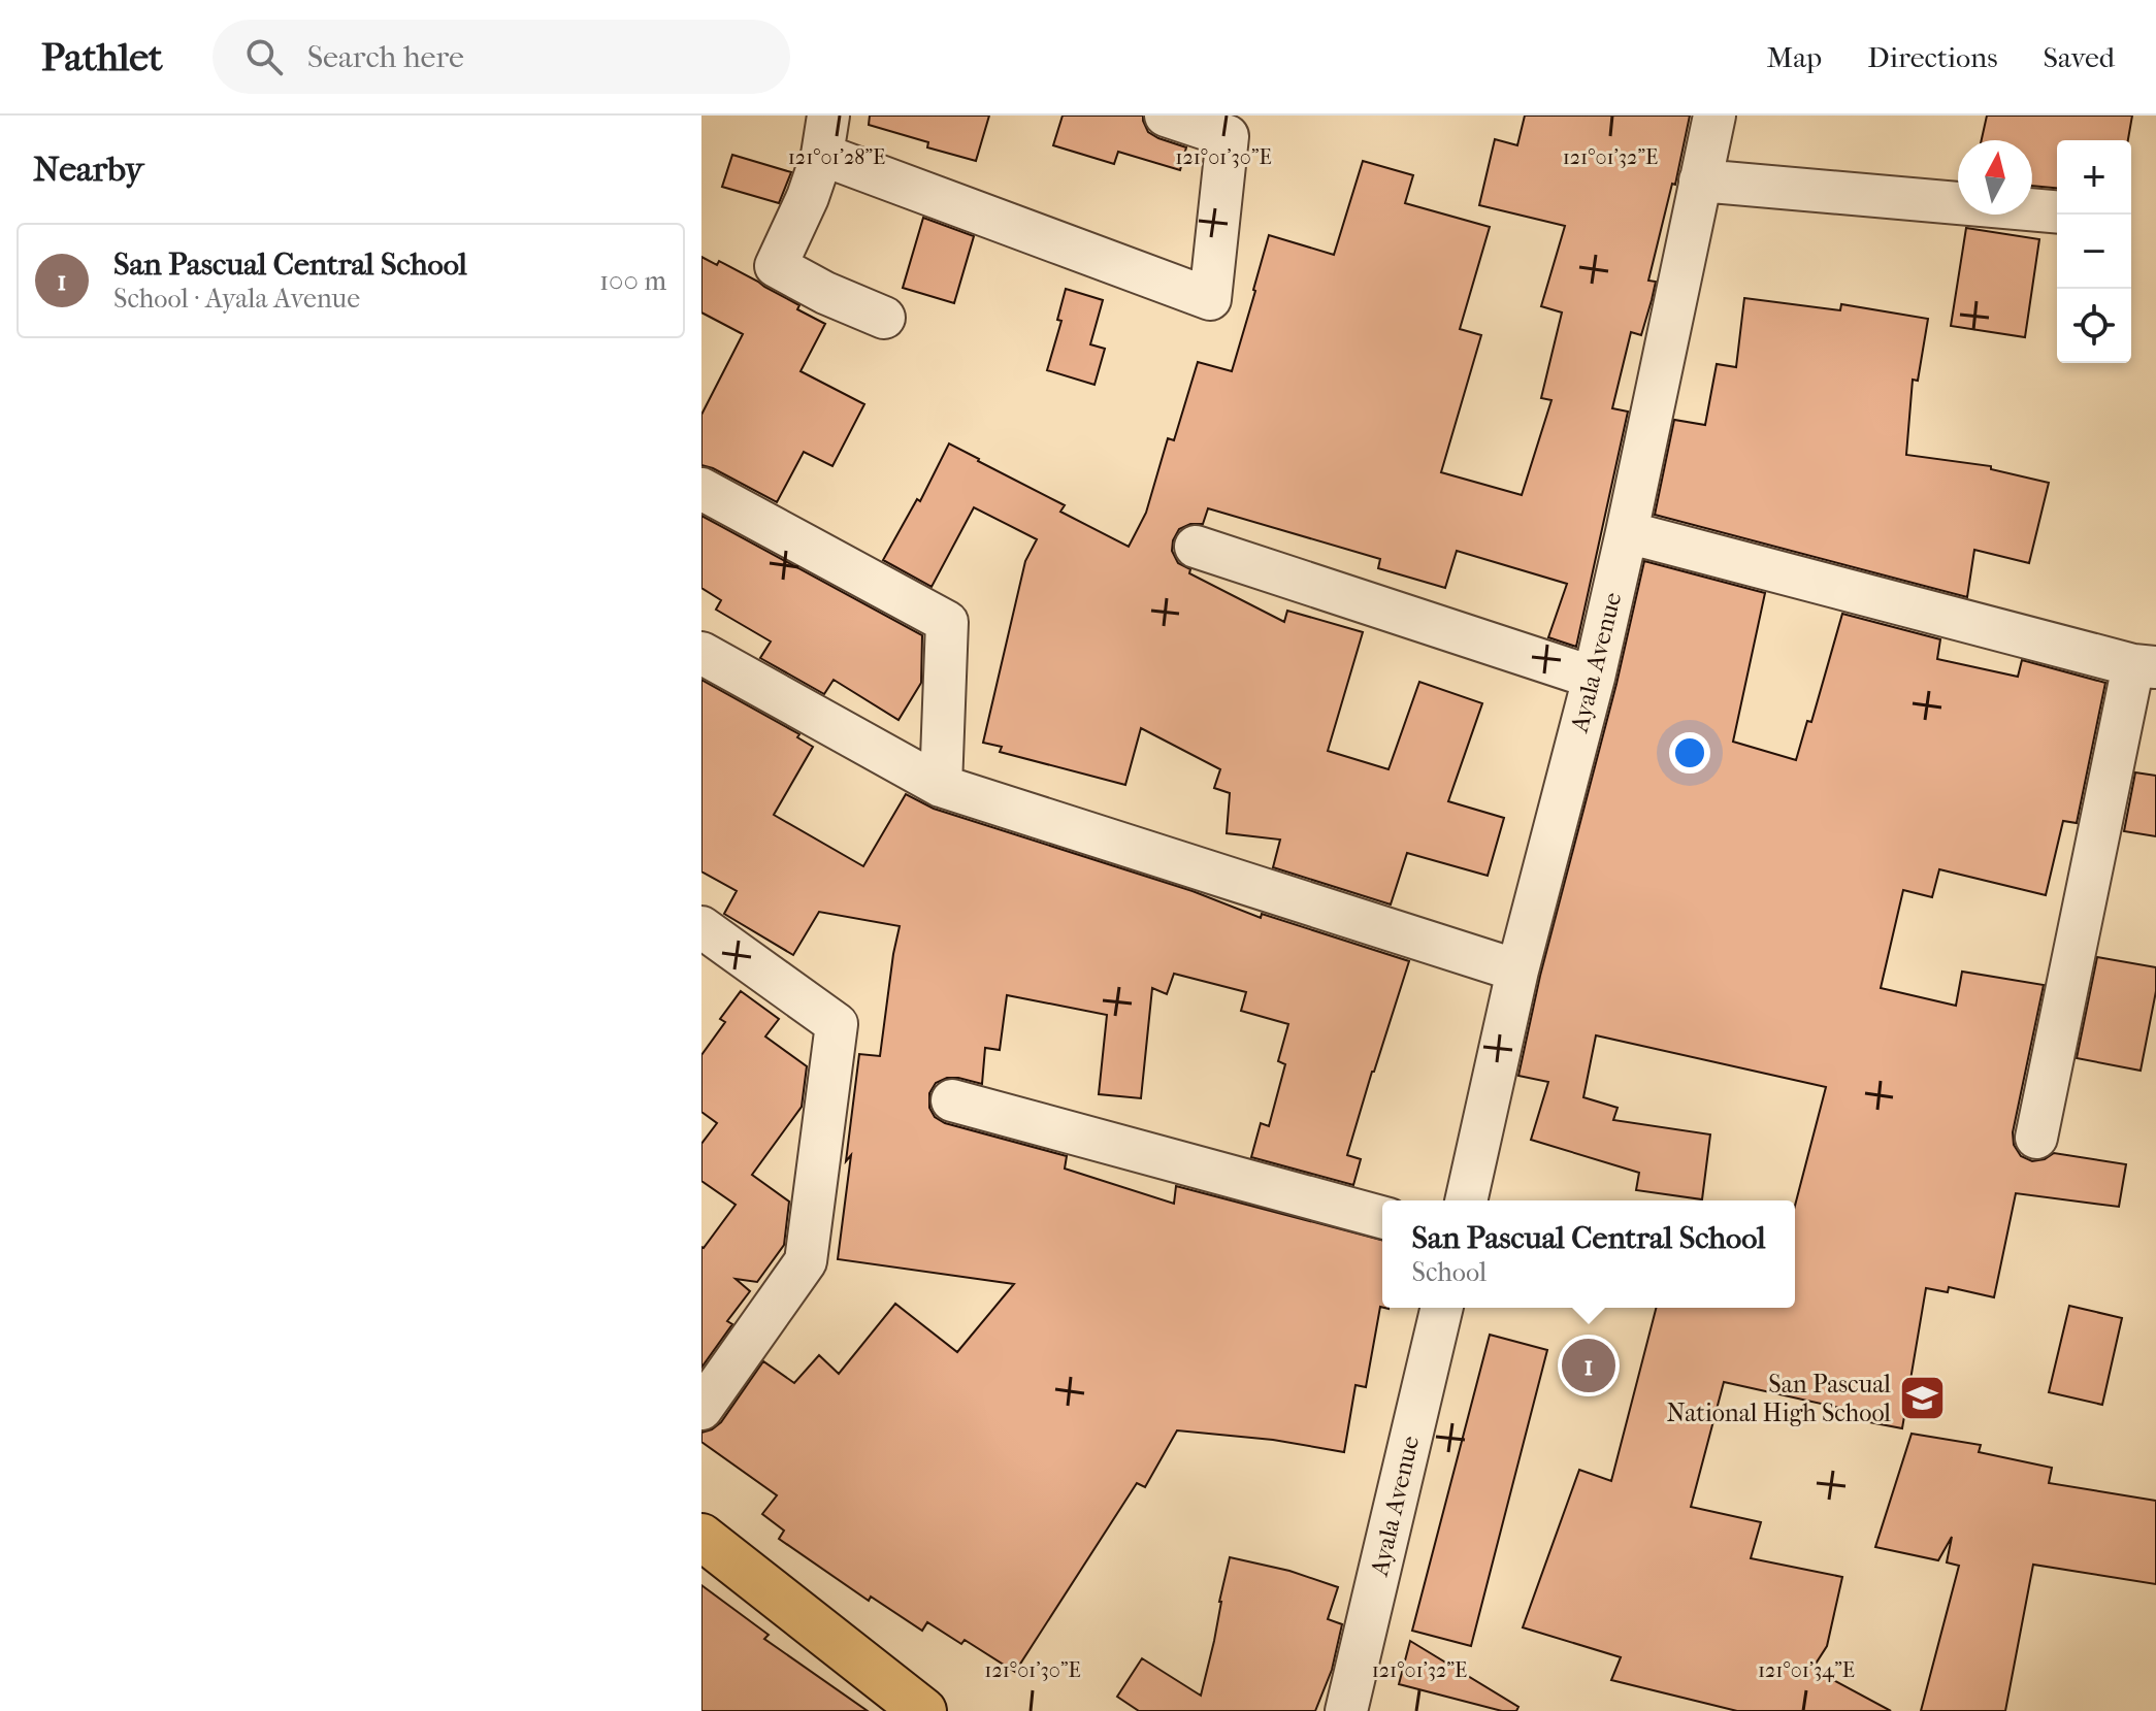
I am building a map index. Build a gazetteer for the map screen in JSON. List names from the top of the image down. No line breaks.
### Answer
{"streets":{"street":["Ayala Avenue"]},"places":{"school or university":["San Pascual National High School"]},"north":"top","page":{"header":"Pathlet","search":"Search here","nav":["Map","Directions","Saved"],"heading":"Nearby","map_buttons":["+","−"],"list":[{"mark":"1","name":"San Pascual Central School","note":"School · Ayala Avenue","value":"100 m"}],"popup":["San Pascual Central School","School"],"pins":"1"},"coordinates":["121°01'28\"E","121°01'30\"E","121°01'32\"E","121°01'34\"E"]}
